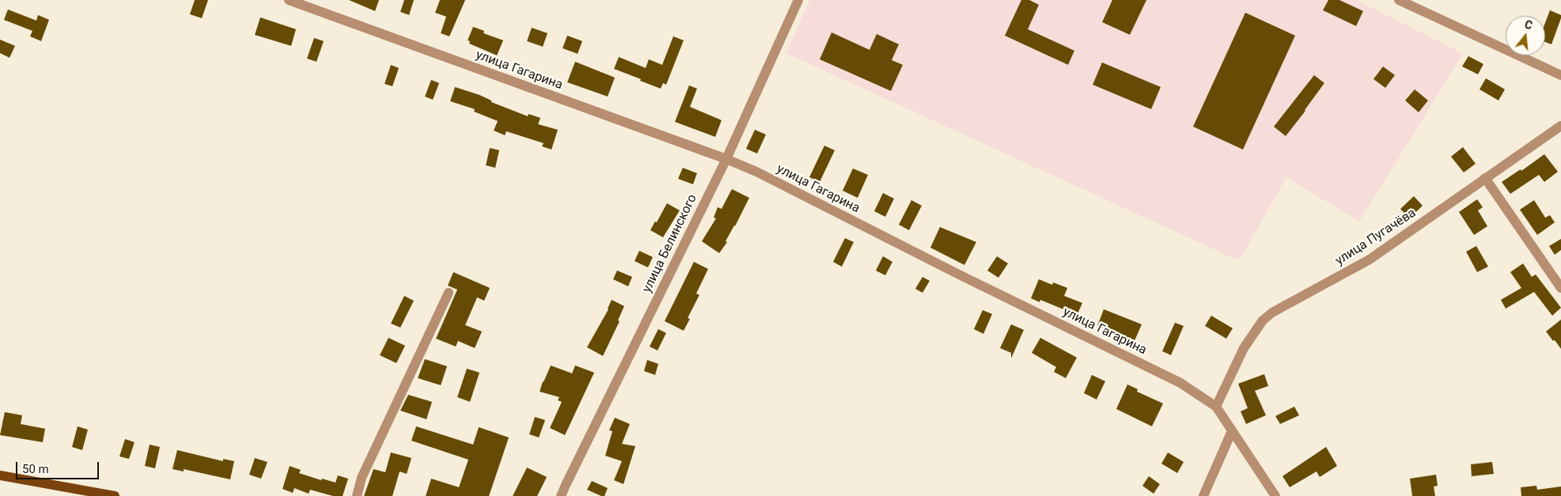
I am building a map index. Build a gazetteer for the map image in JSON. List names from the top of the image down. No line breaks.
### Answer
{"streets":{"street":["улица Гагарина","улица Пугачёва","улица Белинского"]},"crossings":[["улица Гагарина","улица Пугачёва"],["улица Гагарина","улица Белинского"]],"scale_bar":"50 m","north":"top"}
